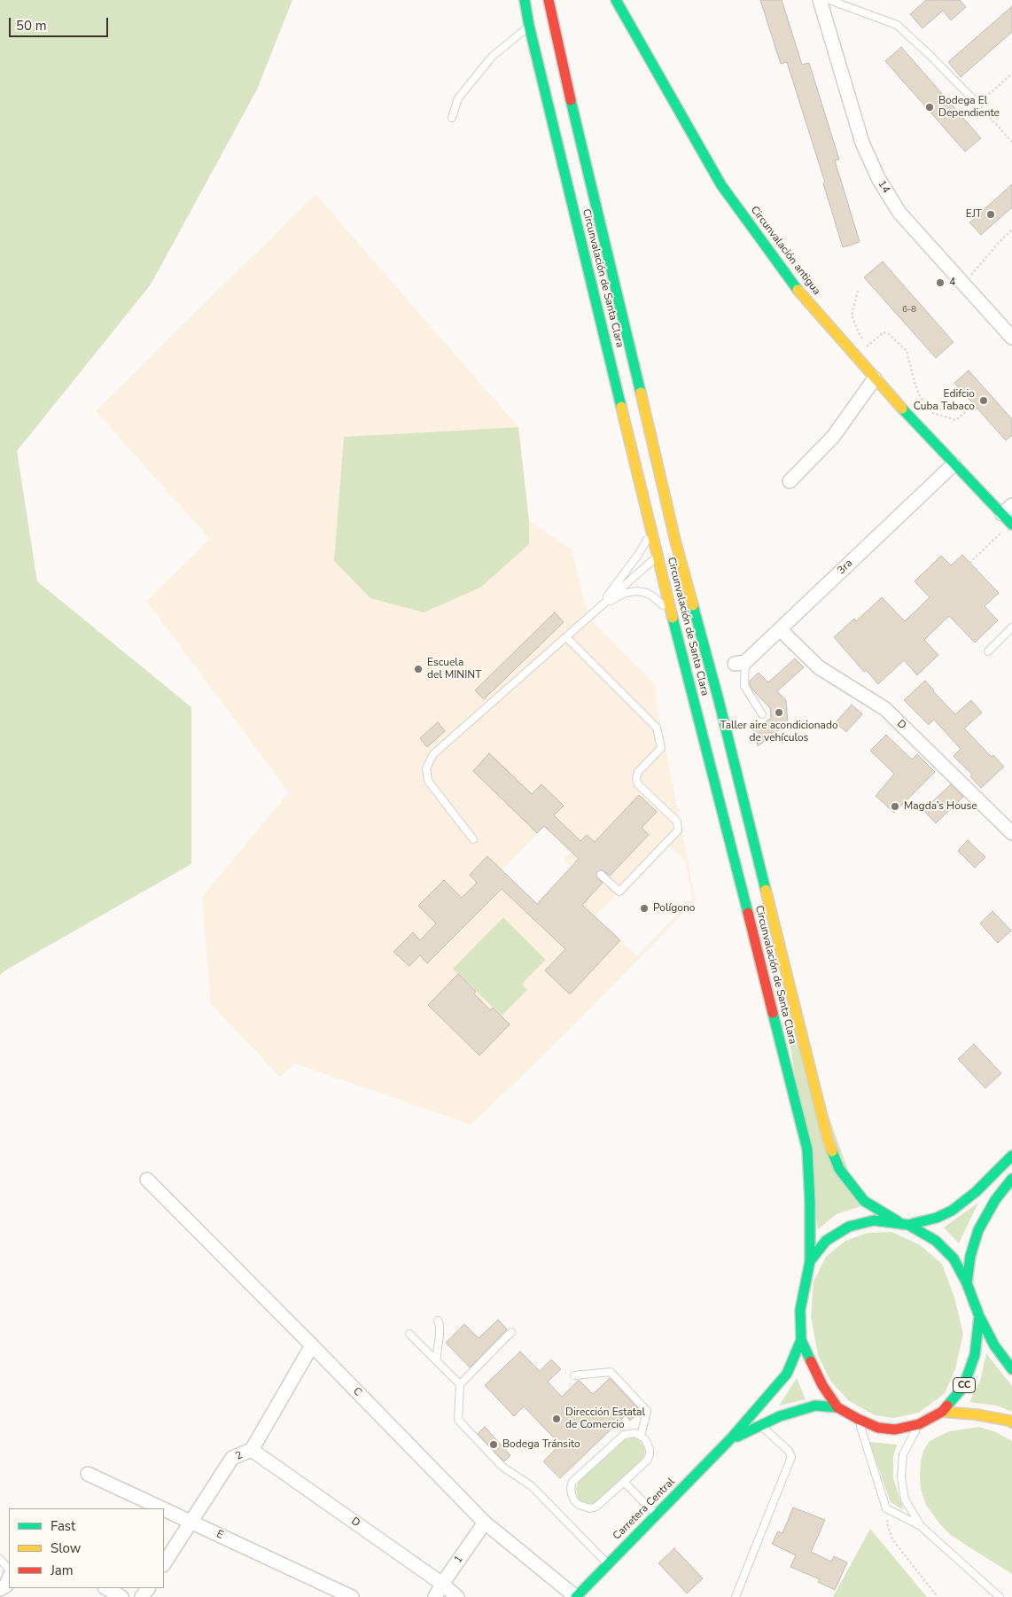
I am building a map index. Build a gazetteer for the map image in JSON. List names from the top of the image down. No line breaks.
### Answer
{"streets":{"main road":["Circunvalación antigua","Circunvalación de Santa Clara","CC","Carretera Central"],"street":["14","3ra","D","C","2","E","1"]},"crossings":[["Circunvalación antigua","3ra"],["Circunvalación de Santa Clara","CC"],["3ra","D"],["D","2"],["D","1"],["CC","Carretera Central"],["C","2"],["C","Carretera Central"],["C","1"],["2","E"]],"places":["Bodega El Dependiente","EJT","4","Edifcio Cuba Tabaco","Escuela del MININT","Taller aire acondicionado de vehículos","Magda’s House","Polígono","Dirección Estatal de Comercio","Bodega Tránsito"],"house_numbers":["6-8"],"legend":["Fast","Slow","Jam"],"scale_bar":"50 m"}
